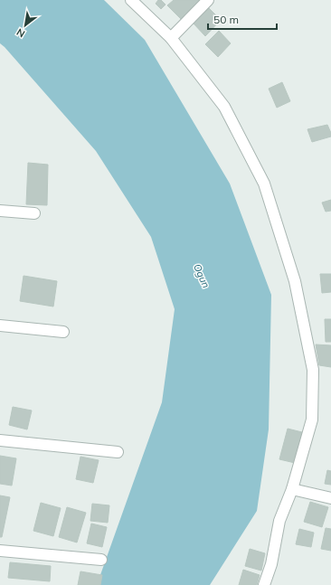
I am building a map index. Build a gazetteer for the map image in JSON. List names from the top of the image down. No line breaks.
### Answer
{"water":["Ogun"],"scale_bar":"50 m","north":"bottom left"}
